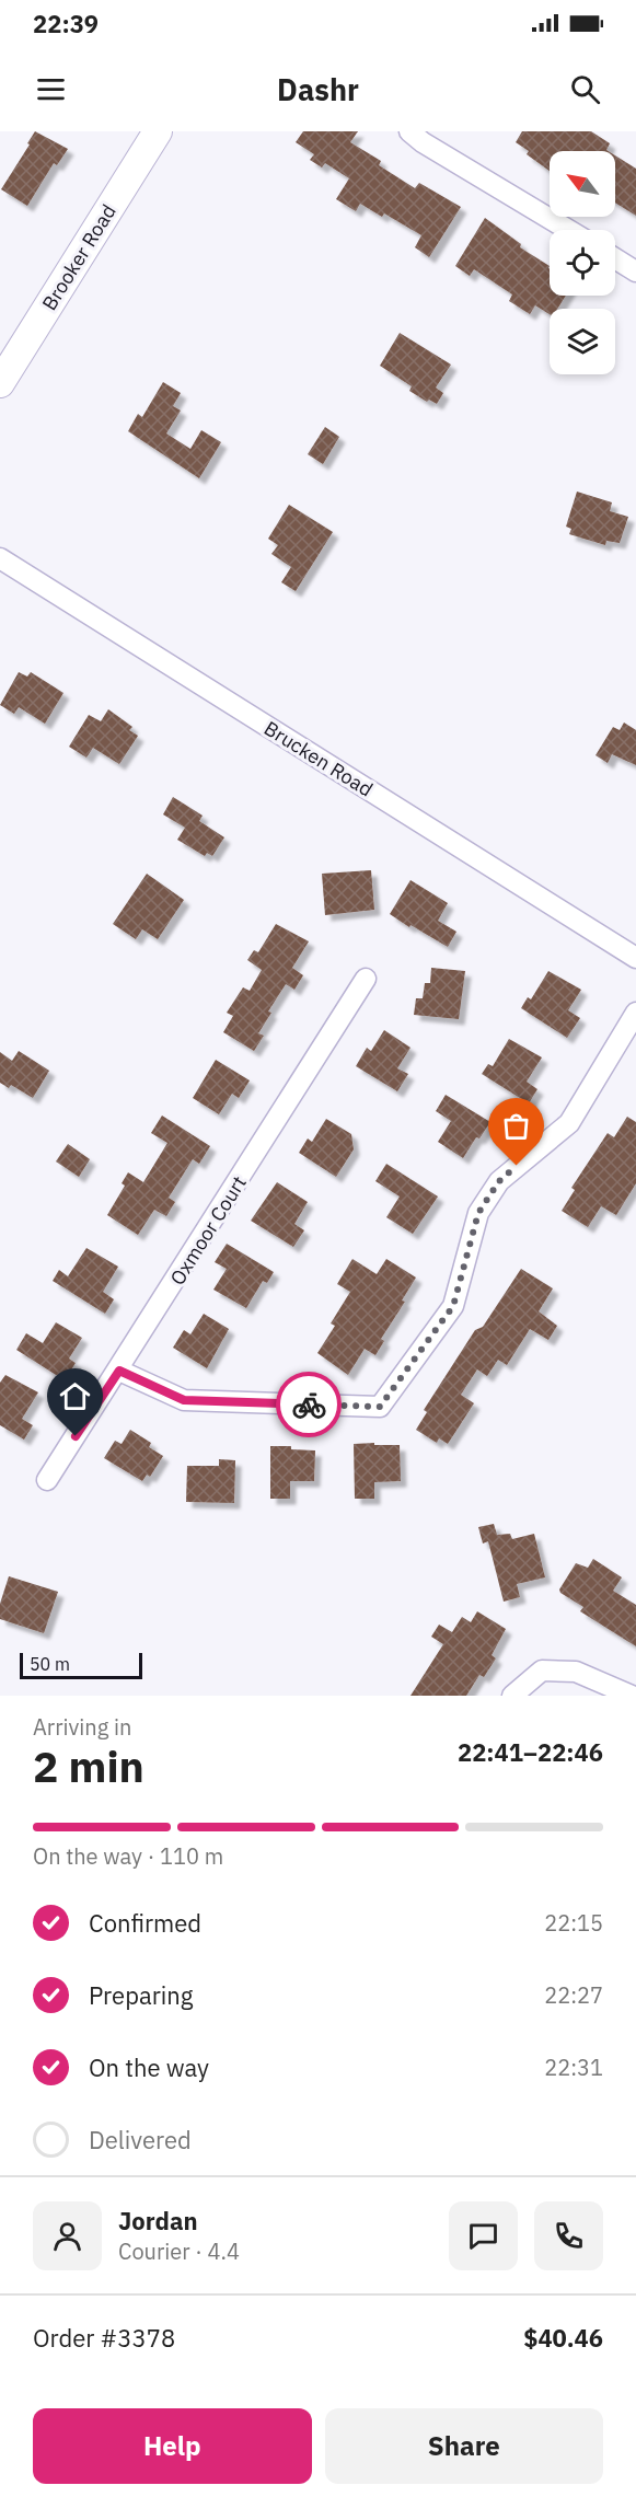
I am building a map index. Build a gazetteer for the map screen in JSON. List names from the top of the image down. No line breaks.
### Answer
{"streets":{"street":["Brooker Road","Brucken Road","Oxmoor Court"]},"scale_bar":"50 m","north":"top left","page":{"status":"22:39","header":"Dashr","scale":"50 m","heading":["2 min","Arriving in","22:41–22:46"],"panel":["Jordan","Courier · 4.4","Order #3378","$40.46"],"bar":"On the way · 110 m","list":[["Confirmed","22:15"],["Preparing","22:27"],["On the way","22:31"],"Delivered"],"buttons":["Help","Share"]}}
